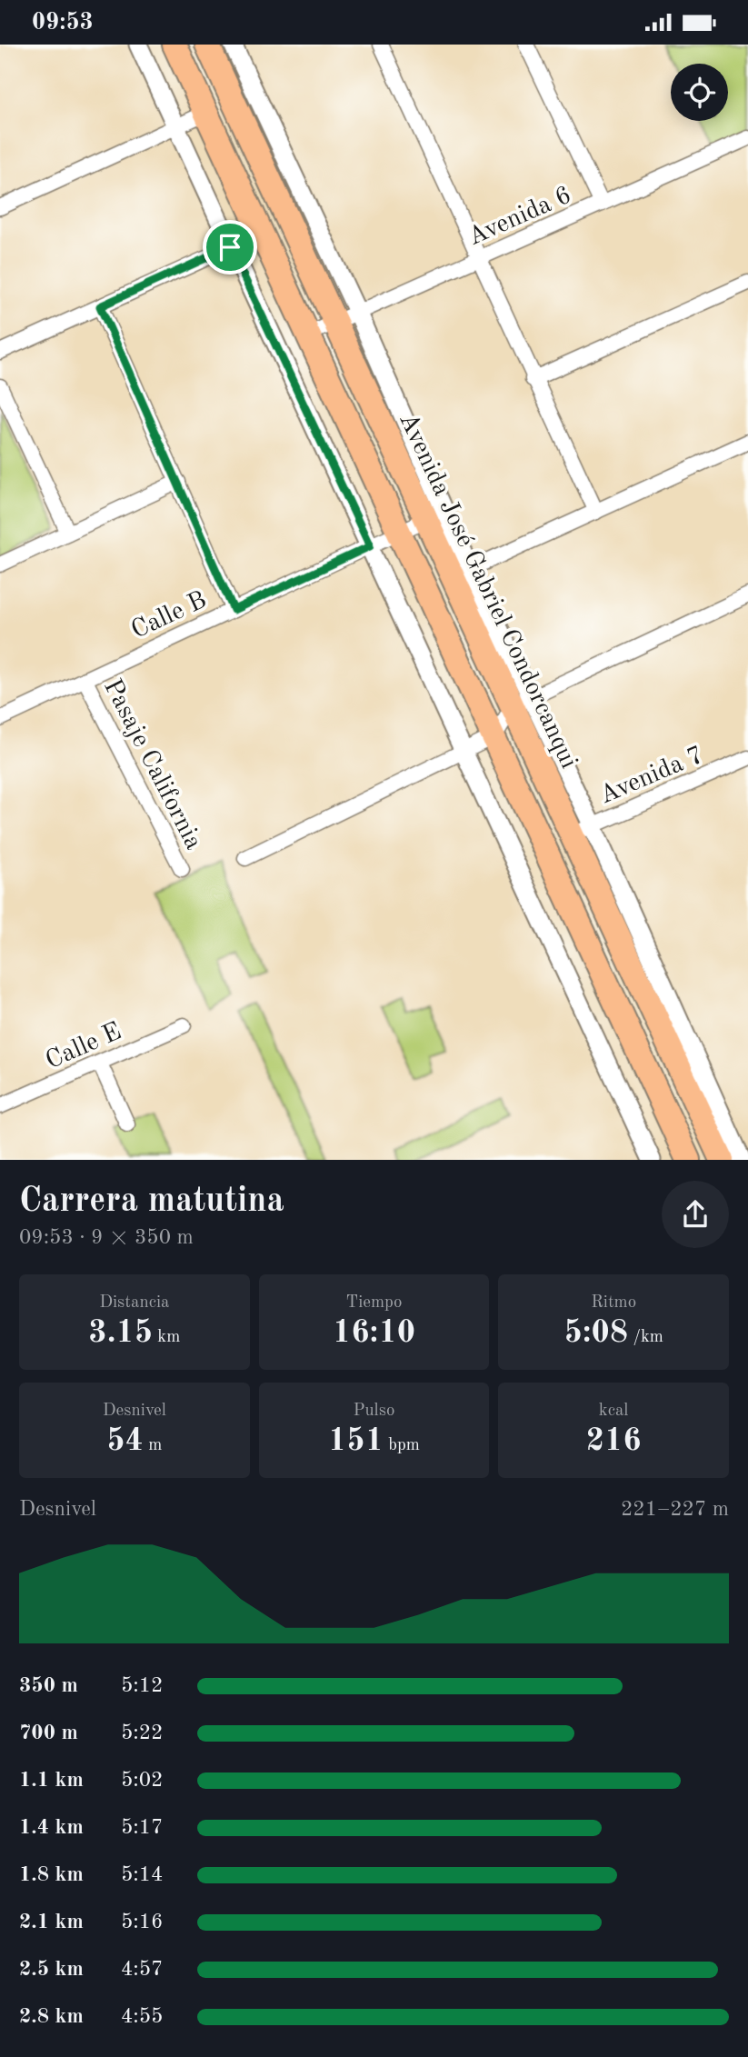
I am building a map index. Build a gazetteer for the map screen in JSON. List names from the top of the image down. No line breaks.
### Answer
{"streets":{"highway":["Avenida José Gabriel Condorcanqui"],"street":["Avenida 6","Calle B","Pasaje California","Avenida 7","Calle E"]},"crossings":[["Avenida 6","Avenida José Gabriel Condorcanqui"],["Avenida José Gabriel Condorcanqui","Calle B"],["Avenida José Gabriel Condorcanqui","Avenida 7"],["Calle B","Pasaje California"]],"page":{"status":"09:53","heading":["Carrera matutina","09:53 · 9 × 350 m"],"stats":[["Distancia","3.15 km"],["Tiempo","16:10"],["Ritmo","5:08 /km"],["Desnivel","54 m"],["Pulso","151 bpm"],["kcal","216"]],"chart":["Desnivel","221–227 m"],"list":[{"name":"350 m","note":"5:12"},{"name":"700 m","note":"5:22"},{"name":"1.1 km","note":"5:02"},{"name":"1.4 km","note":"5:17"},{"name":"1.8 km","note":"5:14"},{"name":"2.1 km","note":"5:16"},{"name":"2.5 km","note":"4:57"},{"name":"2.8 km","note":"4:55"}]}}
